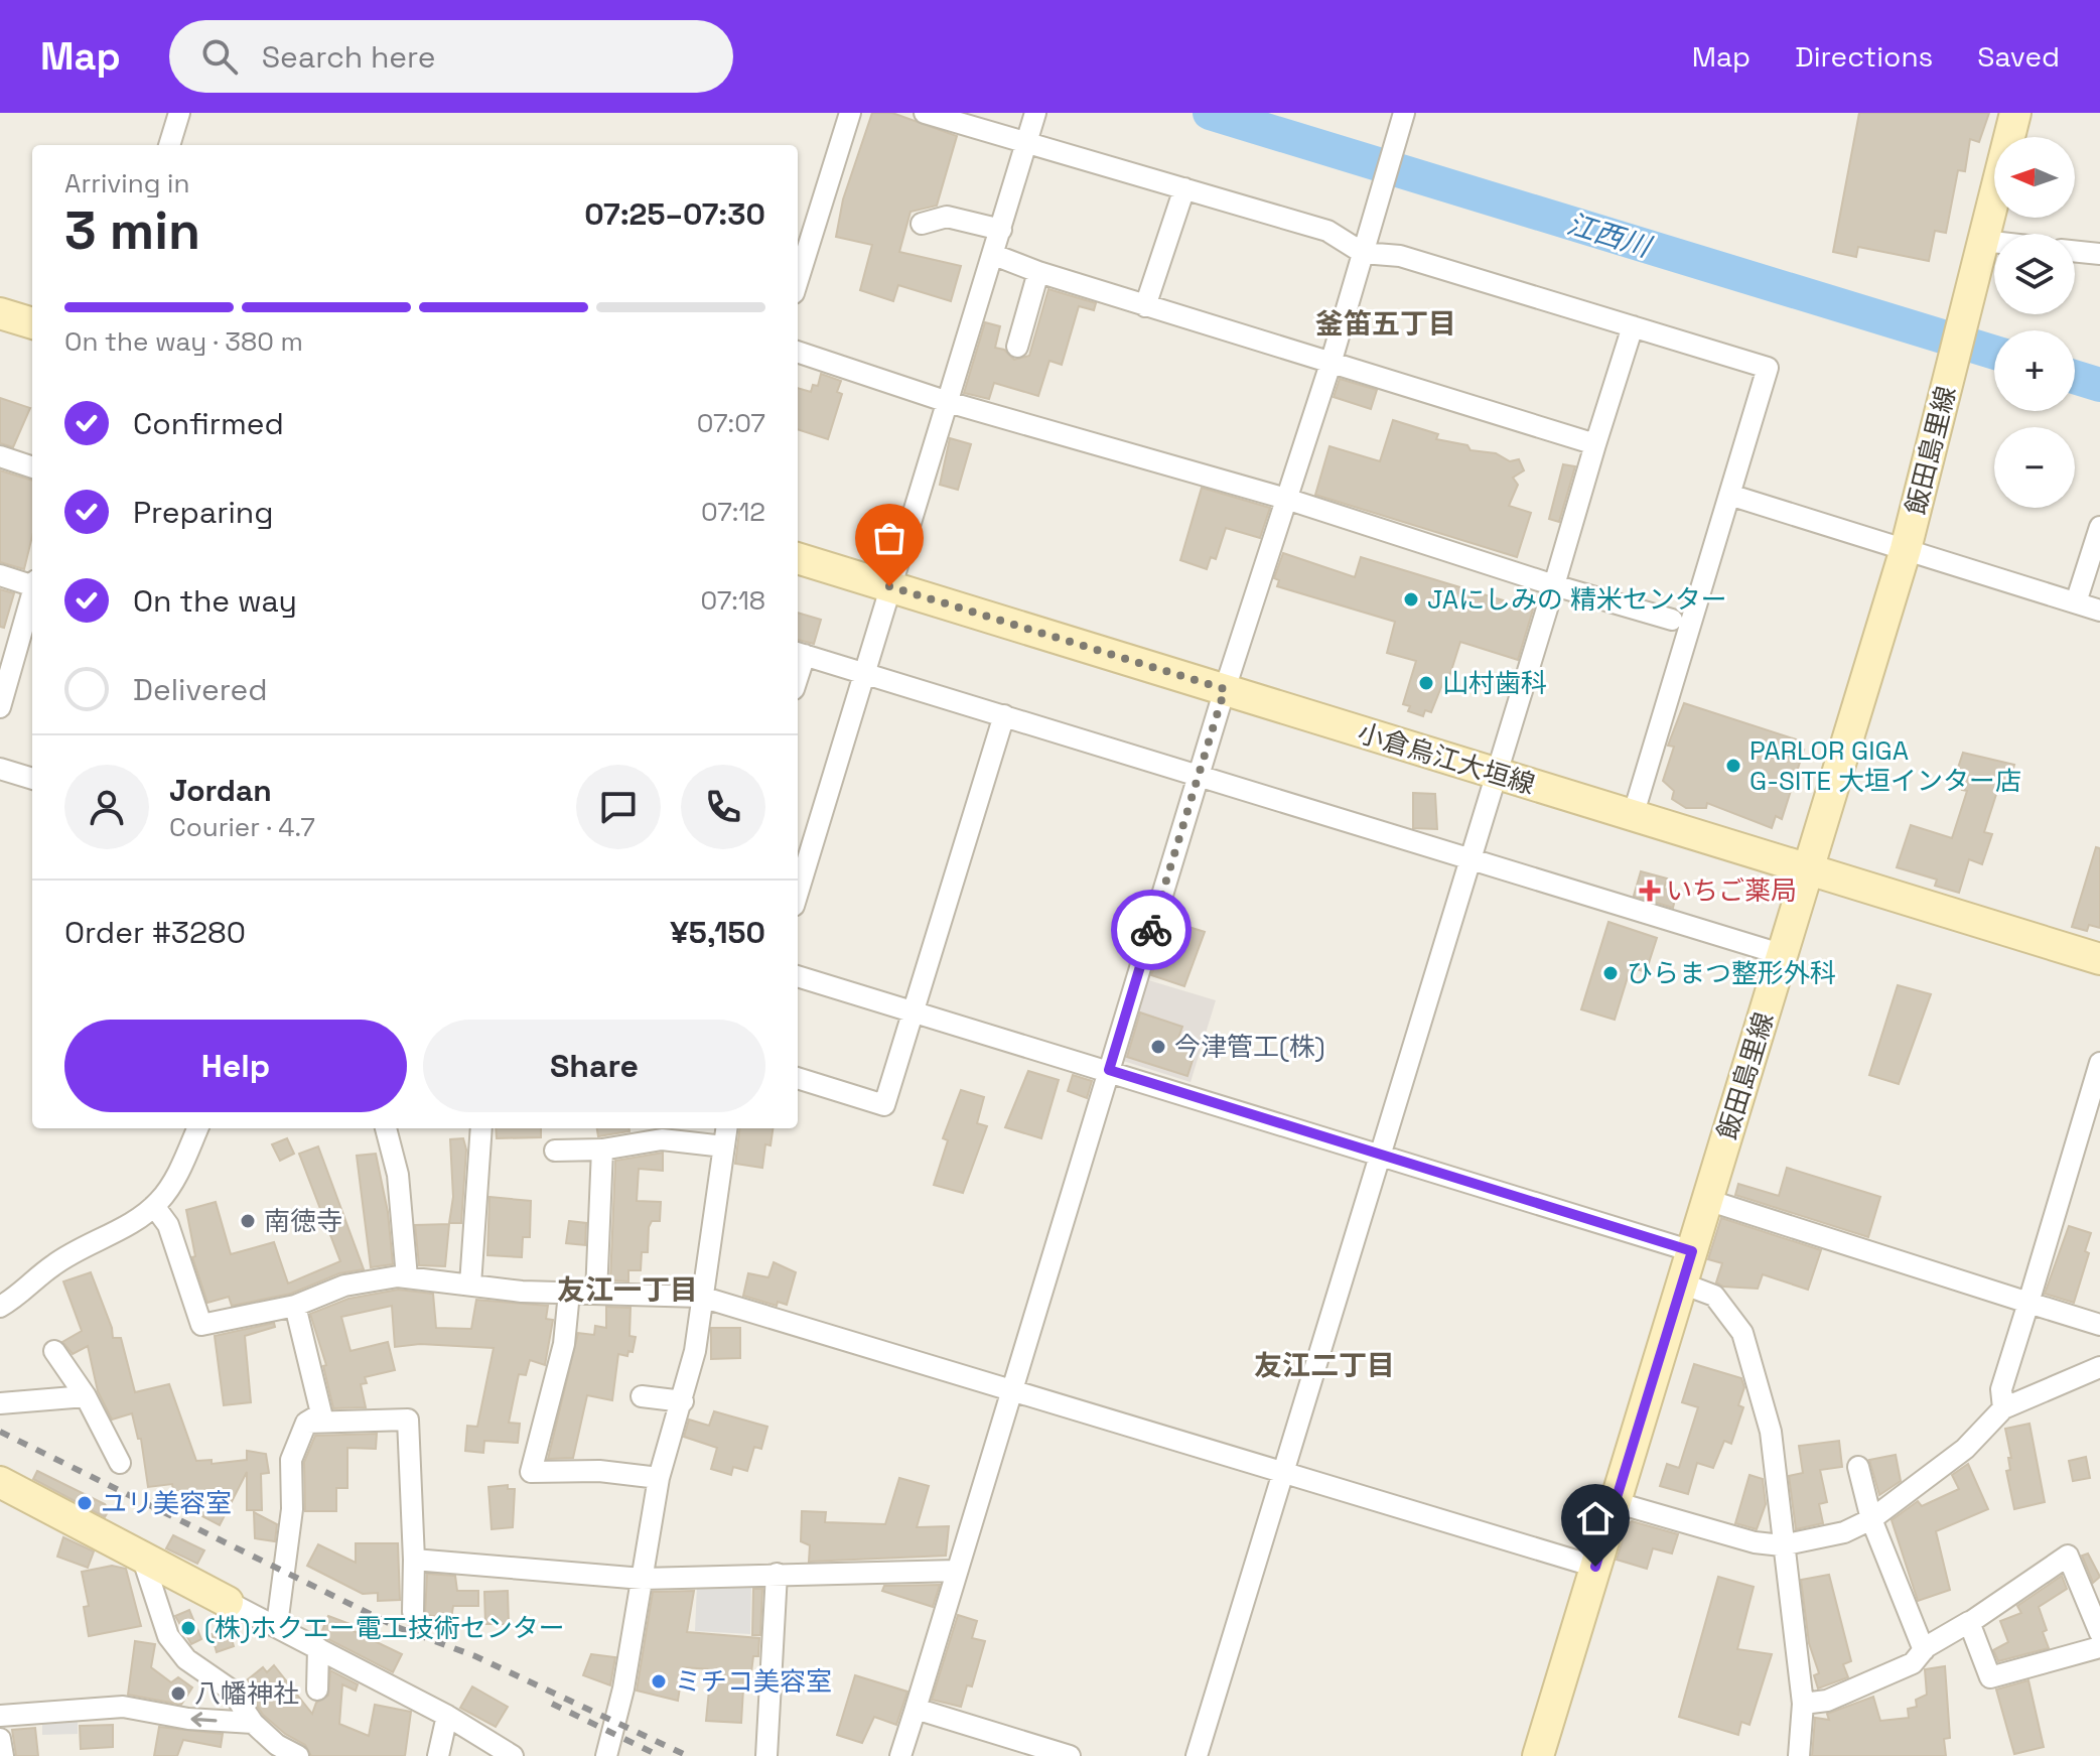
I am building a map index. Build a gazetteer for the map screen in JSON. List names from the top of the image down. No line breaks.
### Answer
{"streets":{"main road":["飯田島里線","小倉烏江大垣線"]},"crossings":[["飯田島里線","小倉烏江大垣線"]],"districts":["釜笛五丁目","友江一丁目","友江二丁目"],"water":["江西川"],"places":{"other":["JAにしみの 精米センター","山村歯科","PARLOR GIGA G-SITE 大垣インター店","ひらまつ整形外科","今津管工(株)","南徳寺","ユリ美容室","(株)ホクエー電工技術センター","ミチコ美容室","八幡神社"],"health":["いちご薬局"]},"north":"left","page":{"header":"Map","search":"Search here","nav":["Map","Directions","Saved"],"map_buttons":["+","−"],"heading":["3 min","Arriving in","07:25–07:30"],"panel":["Jordan","Courier · 4.7","Order #3280","¥5,150"],"bar":"On the way · 380 m","list":[["Confirmed","07:07"],["Preparing","07:12"],["On the way","07:18"],"Delivered"],"buttons":["Help","Share"]}}
